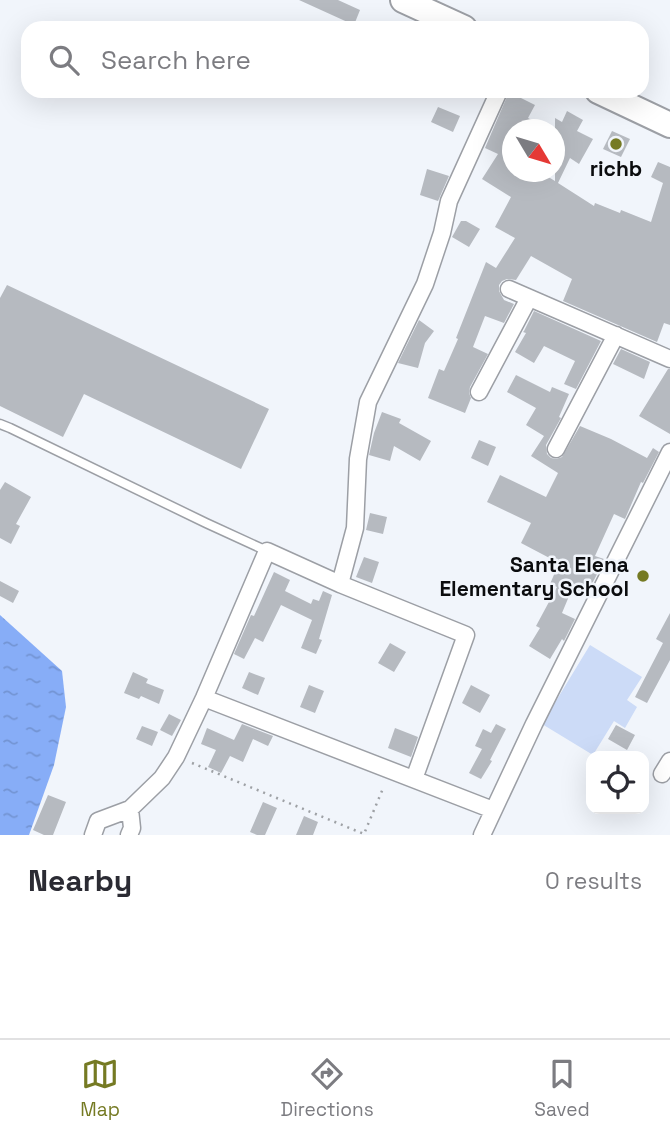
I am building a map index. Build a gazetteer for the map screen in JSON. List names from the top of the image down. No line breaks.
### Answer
{"places":["richb","Santa Elena Elementary School"],"north":"bottom right","page":{"search":"Search here","heading":["Nearby","0 results"],"nav":["Map","Directions","Saved"]}}
